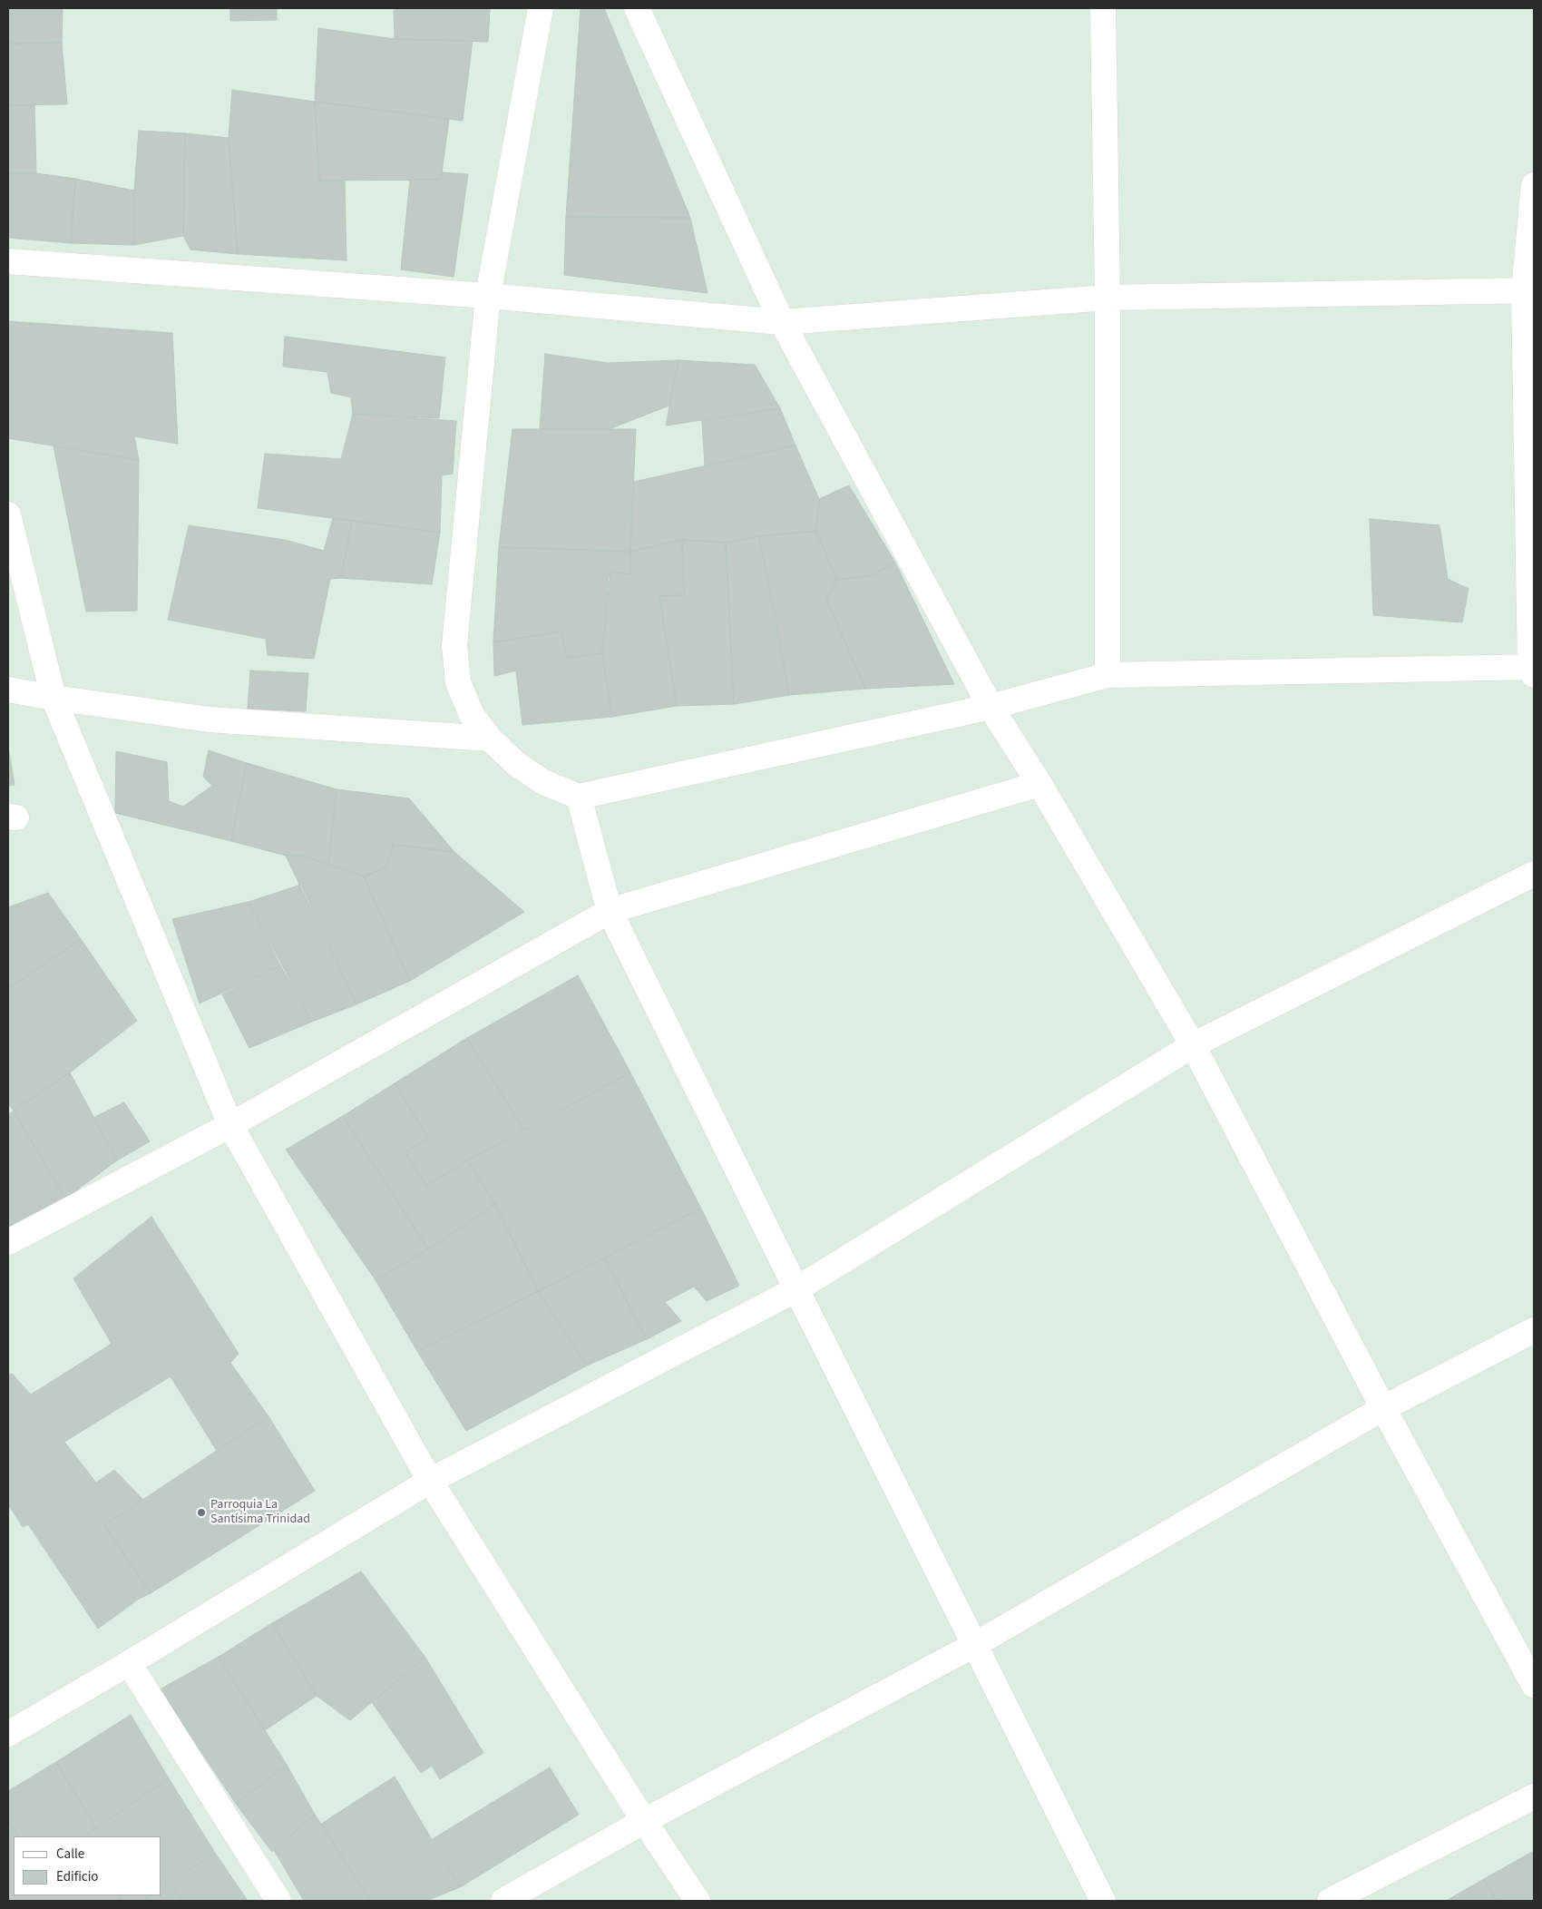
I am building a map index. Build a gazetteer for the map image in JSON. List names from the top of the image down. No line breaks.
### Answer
{"places":["Parroquia La Santísima Trinidad"],"legend":["Calle","Edificio"]}
